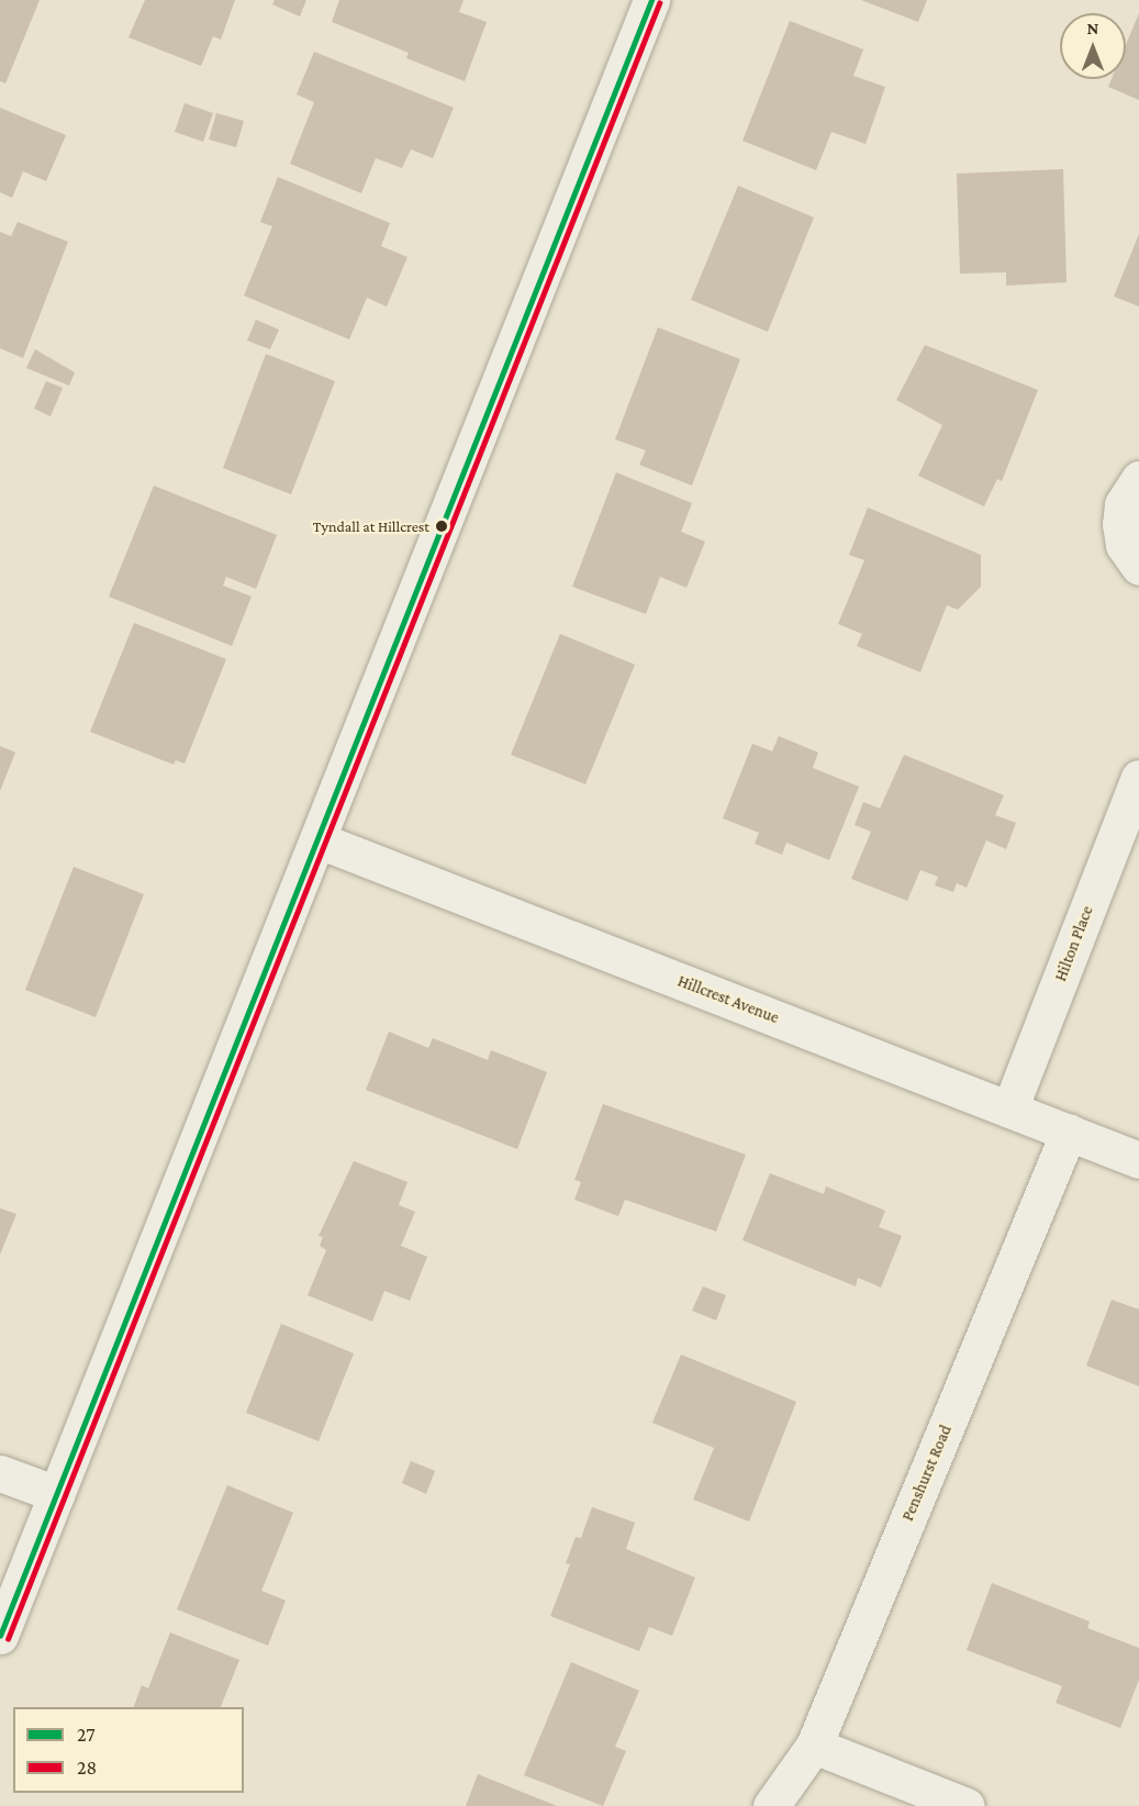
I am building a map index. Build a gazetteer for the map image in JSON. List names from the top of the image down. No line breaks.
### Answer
{"streets":{"street":["Hilton Place","Hillcrest Avenue","Penshurst Road"]},"crossings":[["Hilton Place","Hillcrest Avenue"],["Hillcrest Avenue","Penshurst Road"]],"places":["Tyndall at Hillcrest"],"lines":["transit line 27","transit line 28"],"legend":["27","28"],"north":"top"}
